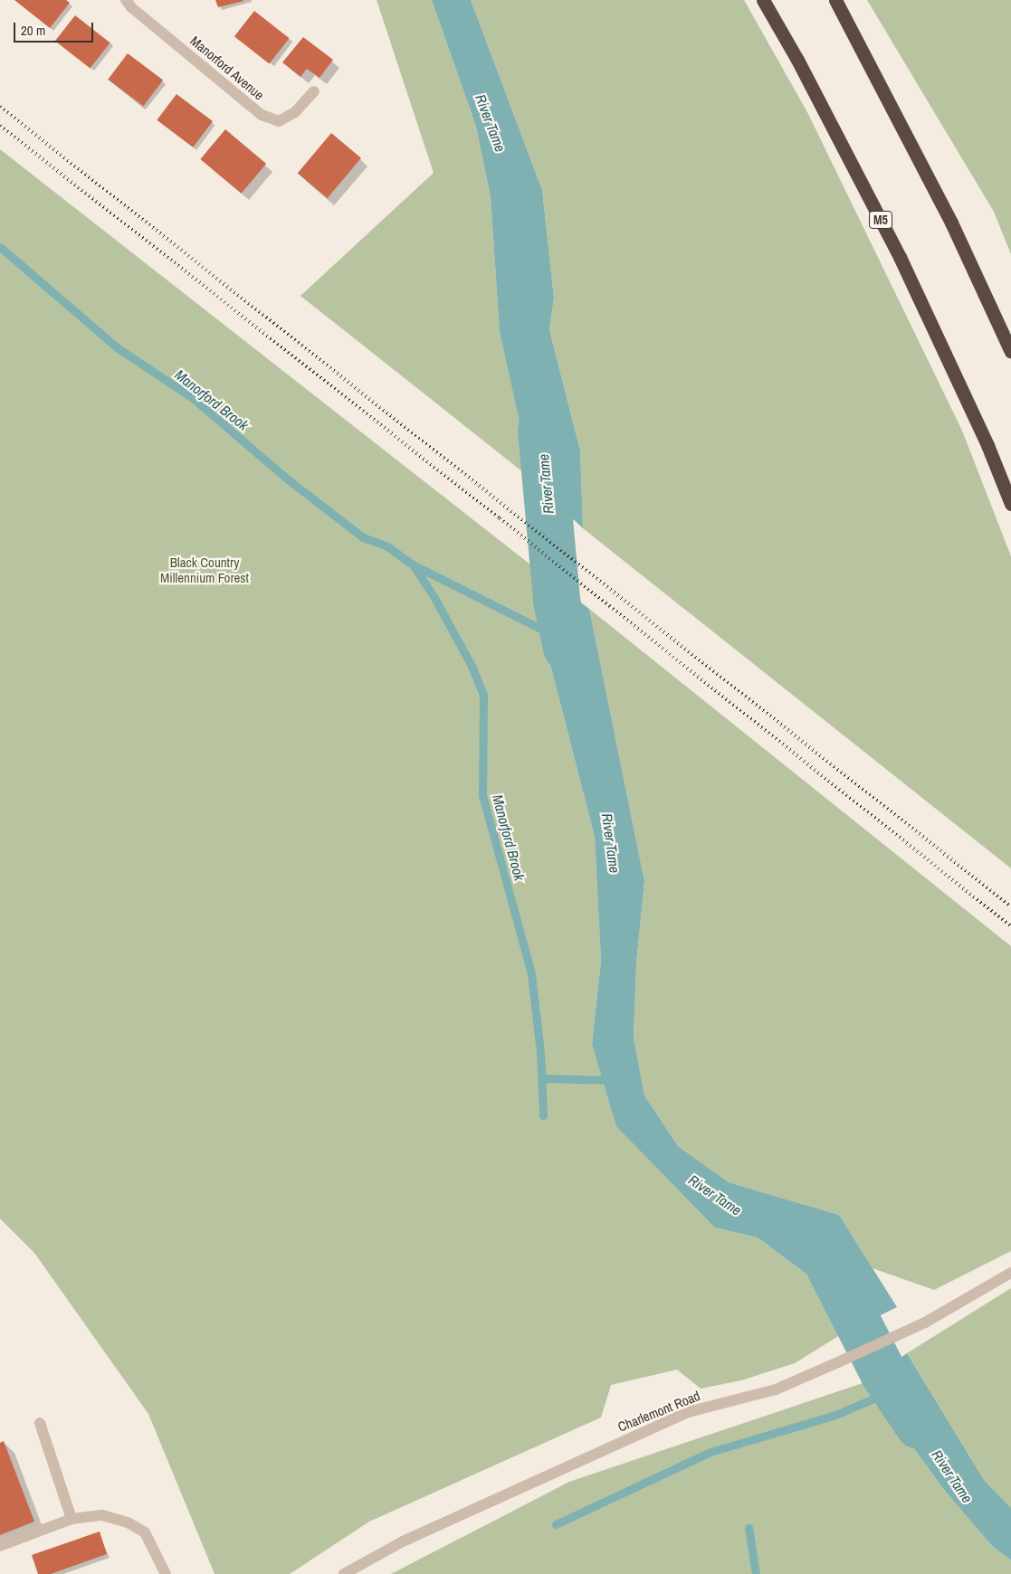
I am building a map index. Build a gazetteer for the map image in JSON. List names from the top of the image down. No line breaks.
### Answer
{"streets":{"highway":["M5"],"street":["Manorford Avenue","Charlemont Road"]},"water":["River Tame","Manorford Brook"],"parks":["Black Country Millennium Forest"],"scale_bar":"20 m"}
